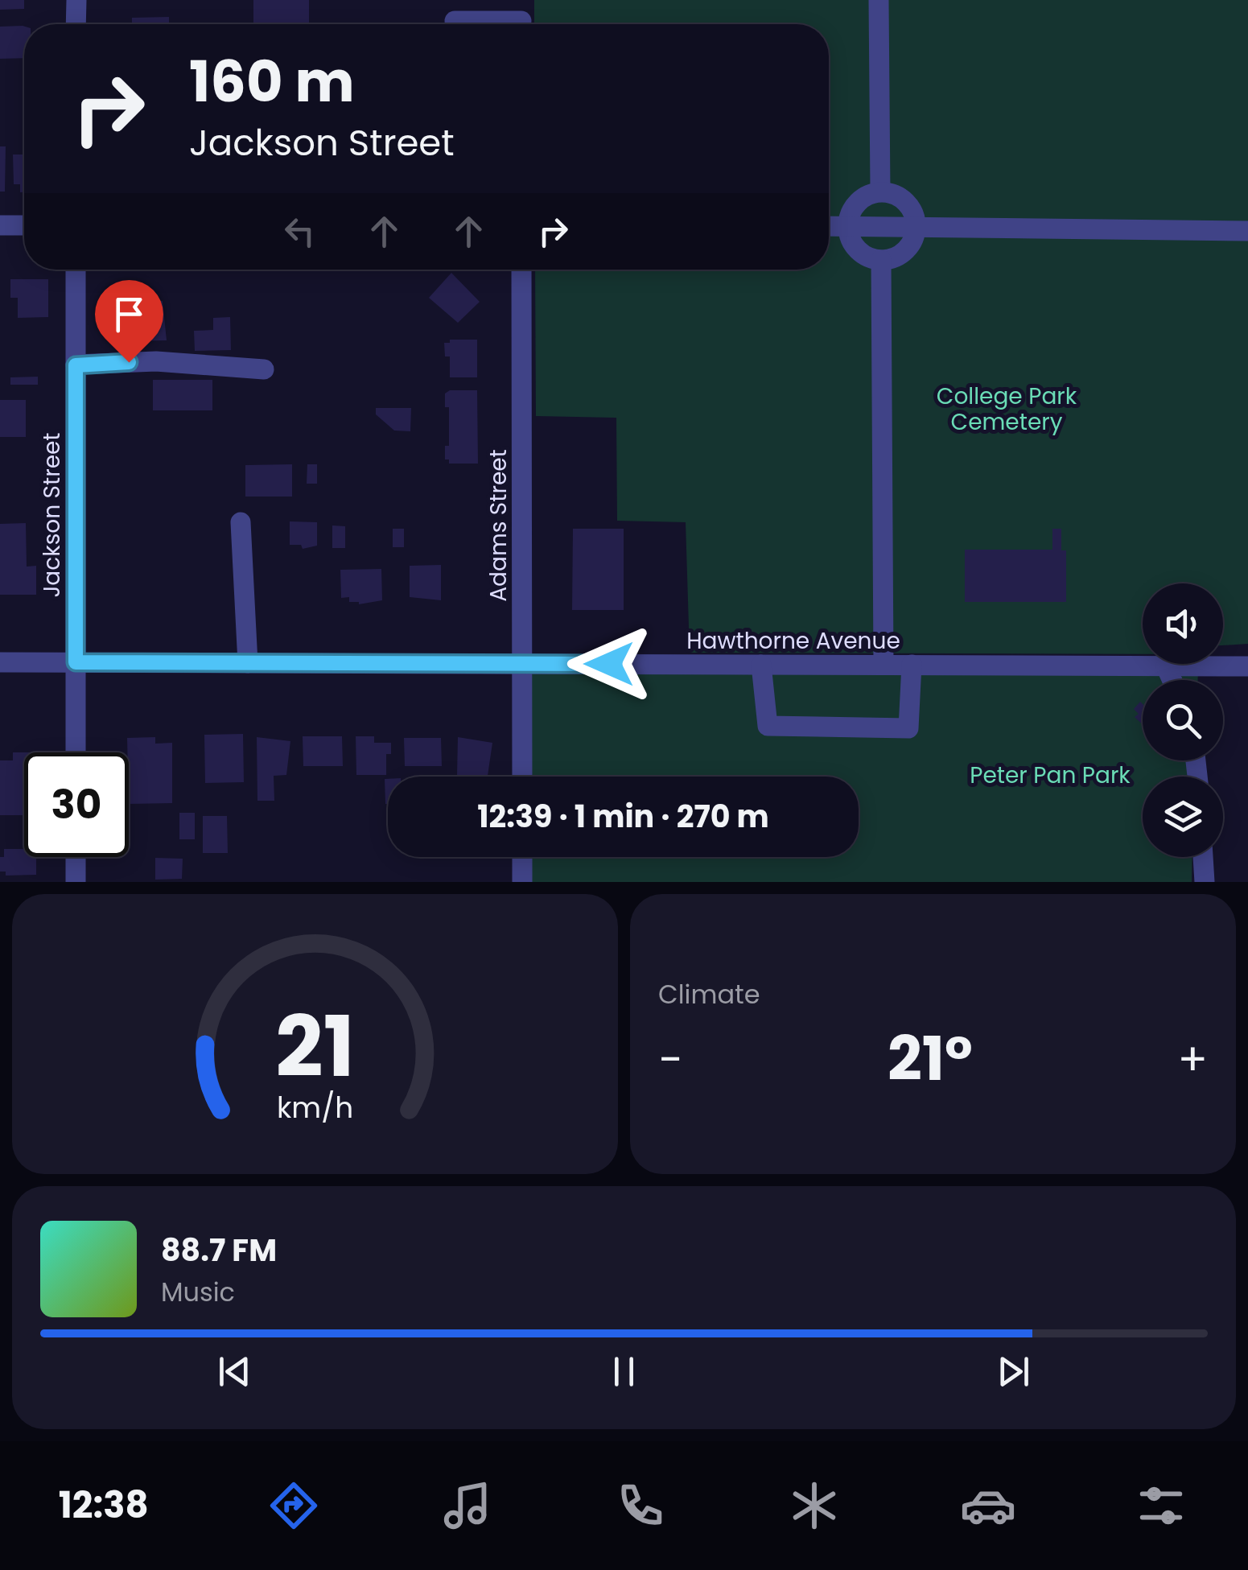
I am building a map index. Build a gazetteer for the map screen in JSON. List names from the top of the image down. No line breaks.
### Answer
{"streets":{"street":["Jackson Street","Adams Street","Hawthorne Avenue"]},"crossings":[["Jackson Street","Hawthorne Avenue"],["Adams Street","Hawthorne Avenue"]],"parks":["College Park Cemetery","Peter Pan Park"],"page":{"turn":["160 m","Jackson Street"],"limit":"30","trip":"12:39 · 1 min · 270 m","tile":"Climate","heat":["−","21°","+"],"song":["88.7 FM","Music"],"tabs":"12:38","gauge":["21","km/h"]}}
